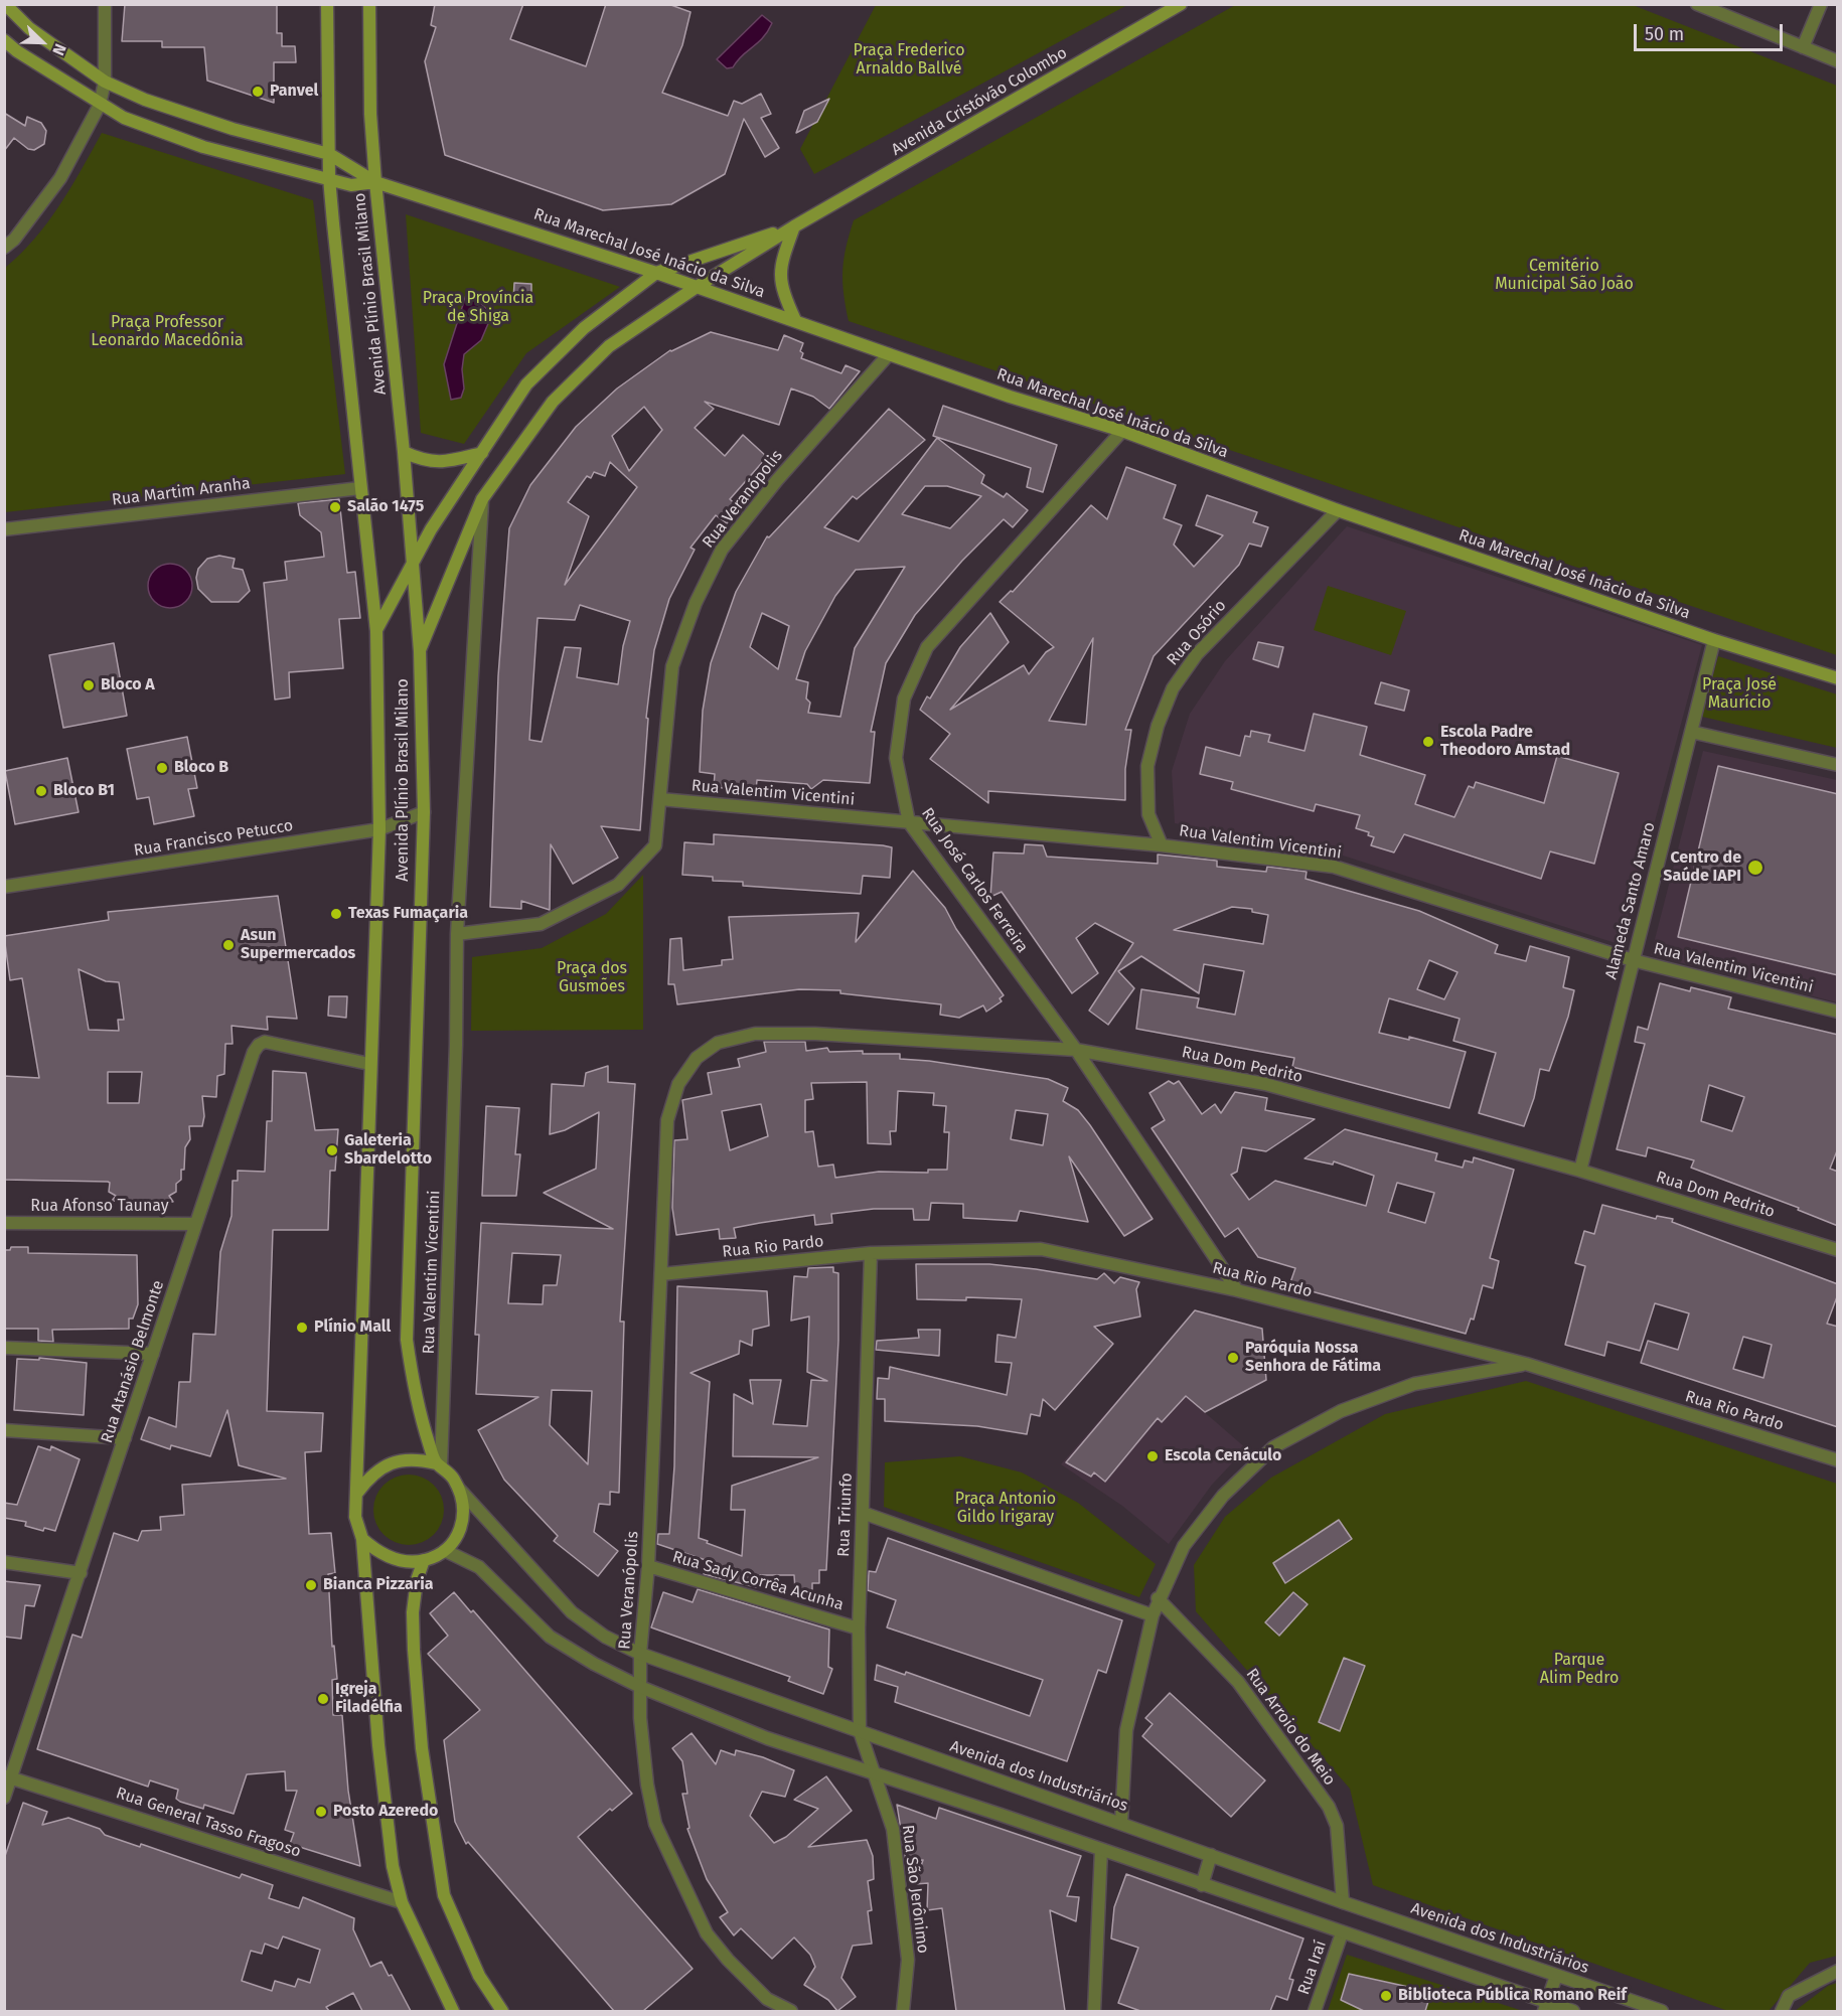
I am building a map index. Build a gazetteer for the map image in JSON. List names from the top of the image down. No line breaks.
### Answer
{"streets":{"main road":["Avenida Cristóvão Colombo","Rua Marechal José Inácio da Silva","Avenida Plínio Brasil Milano"],"street":["Rua Martim Aranha","Rua Veranópolis","Rua Osório","Rua Valentim Vicentini","Rua Francisco Petucco","Rua José Carlos Ferreira","Alameda Santo Amaro","Rua Dom Pedrito","Rua Afonso Taunay","Rua Rio Pardo","Rua Atanásio Belmonte","Rua Triunfo","Rua Sady Corrêa Acunha","Rua Arroio do Meio","Avenida dos Industriários","Rua General Tasso Fragoso","Rua São Jerônimo","Rua Iraí"]},"crossings":[["Avenida Cristóvão Colombo","Rua Marechal José Inácio da Silva"],["Avenida Cristóvão Colombo","Avenida Plínio Brasil Milano"],["Avenida Cristóvão Colombo","Rua Valentim Vicentini"],["Rua Marechal José Inácio da Silva","Avenida Plínio Brasil Milano"],["Rua Marechal José Inácio da Silva","Rua Veranópolis"],["Rua Marechal José Inácio da Silva","Rua Osório"],["Rua Marechal José Inácio da Silva","Rua José Carlos Ferreira"],["Rua Marechal José Inácio da Silva","Alameda Santo Amaro"],["Avenida Plínio Brasil Milano","Rua Martim Aranha"],["Avenida Plínio Brasil Milano","Rua Valentim Vicentini"],["Avenida Plínio Brasil Milano","Rua Francisco Petucco"],["Avenida Plínio Brasil Milano","Rua Atanásio Belmonte"],["Avenida Plínio Brasil Milano","Avenida dos Industriários"],["Avenida Plínio Brasil Milano","Rua General Tasso Fragoso"],["Rua Veranópolis","Rua Valentim Vicentini"],["Rua Veranópolis","Rua Dom Pedrito"],["Rua Veranópolis","Rua Rio Pardo"],["Rua Veranópolis","Rua Sady Corrêa Acunha"],["Rua Veranópolis","Avenida dos Industriários"],["Rua Osório","Rua Valentim Vicentini"],["Rua Valentim Vicentini","Rua José Carlos Ferreira"],["Rua Valentim Vicentini","Alameda Santo Amaro"],["Rua Valentim Vicentini","Avenida dos Industriários"],["Rua José Carlos Ferreira","Rua Dom Pedrito"],["Rua José Carlos Ferreira","Rua Rio Pardo"],["Alameda Santo Amaro","Rua Dom Pedrito"],["Rua Afonso Taunay","Rua Atanásio Belmonte"],["Rua Rio Pardo","Rua Triunfo"],["Rua Atanásio Belmonte","Rua General Tasso Fragoso"],["Rua Triunfo","Rua Sady Corrêa Acunha"],["Rua Triunfo","Avenida dos Industriários"],["Rua Triunfo","Rua São Jerônimo"],["Rua Arroio do Meio","Avenida dos Industriários"]],"parks":["Praça Frederico Arnaldo Ballvé","Cemitério Municipal São João","Praça Província de Shiga","Praça Professor Leonardo Macedônia","Praça José Maurício","Praça dos Gusmões","Praça Antonio Gildo Irigaray","Parque Alim Pedro"],"places":["Panvel","Salão 1475","Bloco A","Escola Padre Theodoro Amstad","Bloco B","Bloco B1","Centro de Saúde IAPI","Texas Fumaçaria","Asun Supermercados","Galeteria Sbardelotto","Plínio Mall","Paróquia Nossa Senhora de Fátima","Escola Cenáculo","Bianca Pizzaria","Igreja Filadélfia","Posto Azeredo","Biblioteca Pública Romano Reif"],"scale_bar":"50 m","north":"bottom right"}
